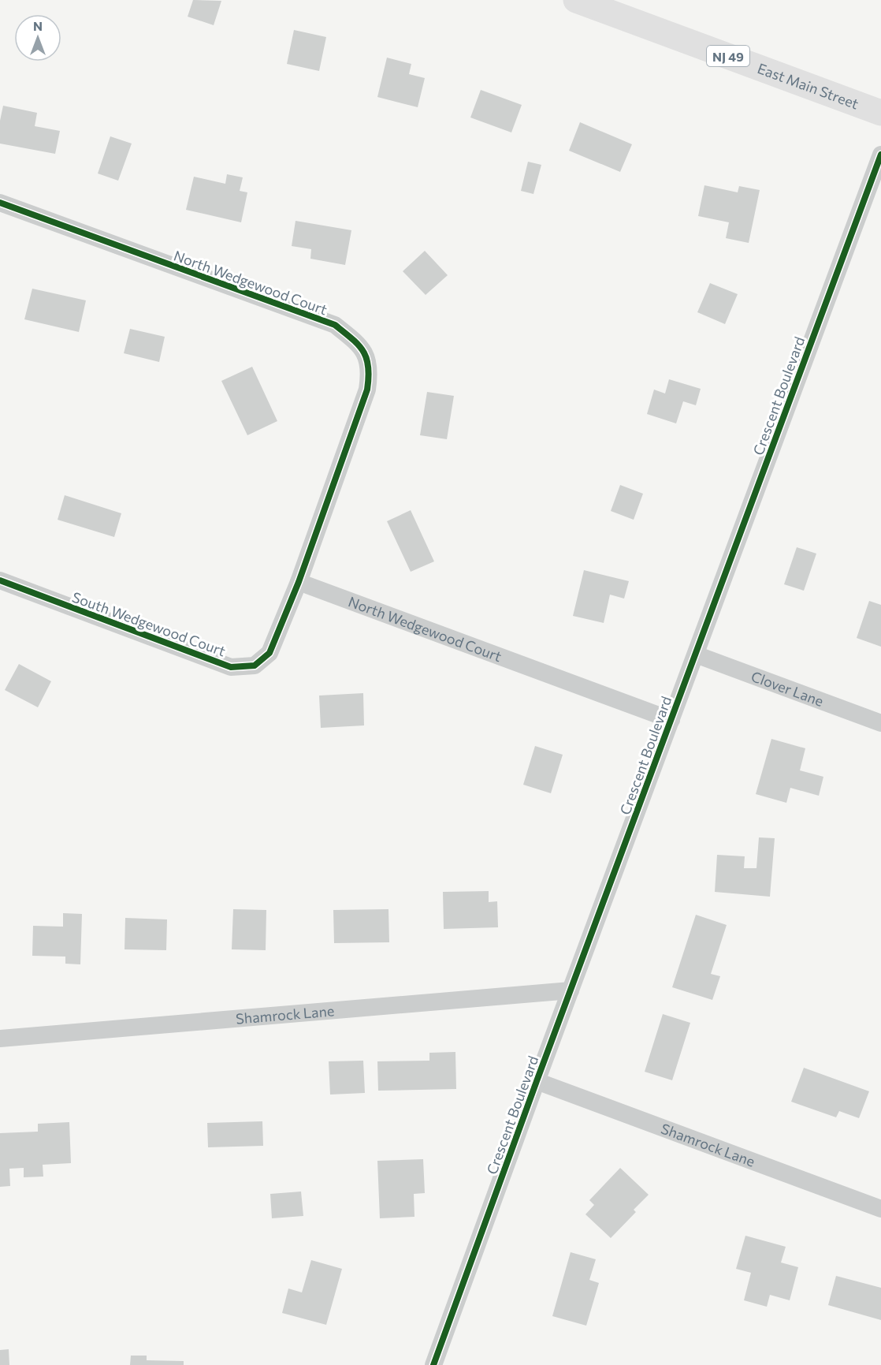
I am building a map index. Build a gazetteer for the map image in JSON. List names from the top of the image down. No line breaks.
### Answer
{"streets":{"main road":["NJ 49","East Main Street"],"street":["North Wedgewood Court","Crescent Boulevard","South Wedgewood Court","Clover Lane","Shamrock Lane"]},"crossings":[["North Wedgewood Court","Crescent Boulevard"],["North Wedgewood Court","South Wedgewood Court"],["Crescent Boulevard","Clover Lane"],["Crescent Boulevard","Shamrock Lane"]],"north":"top"}
